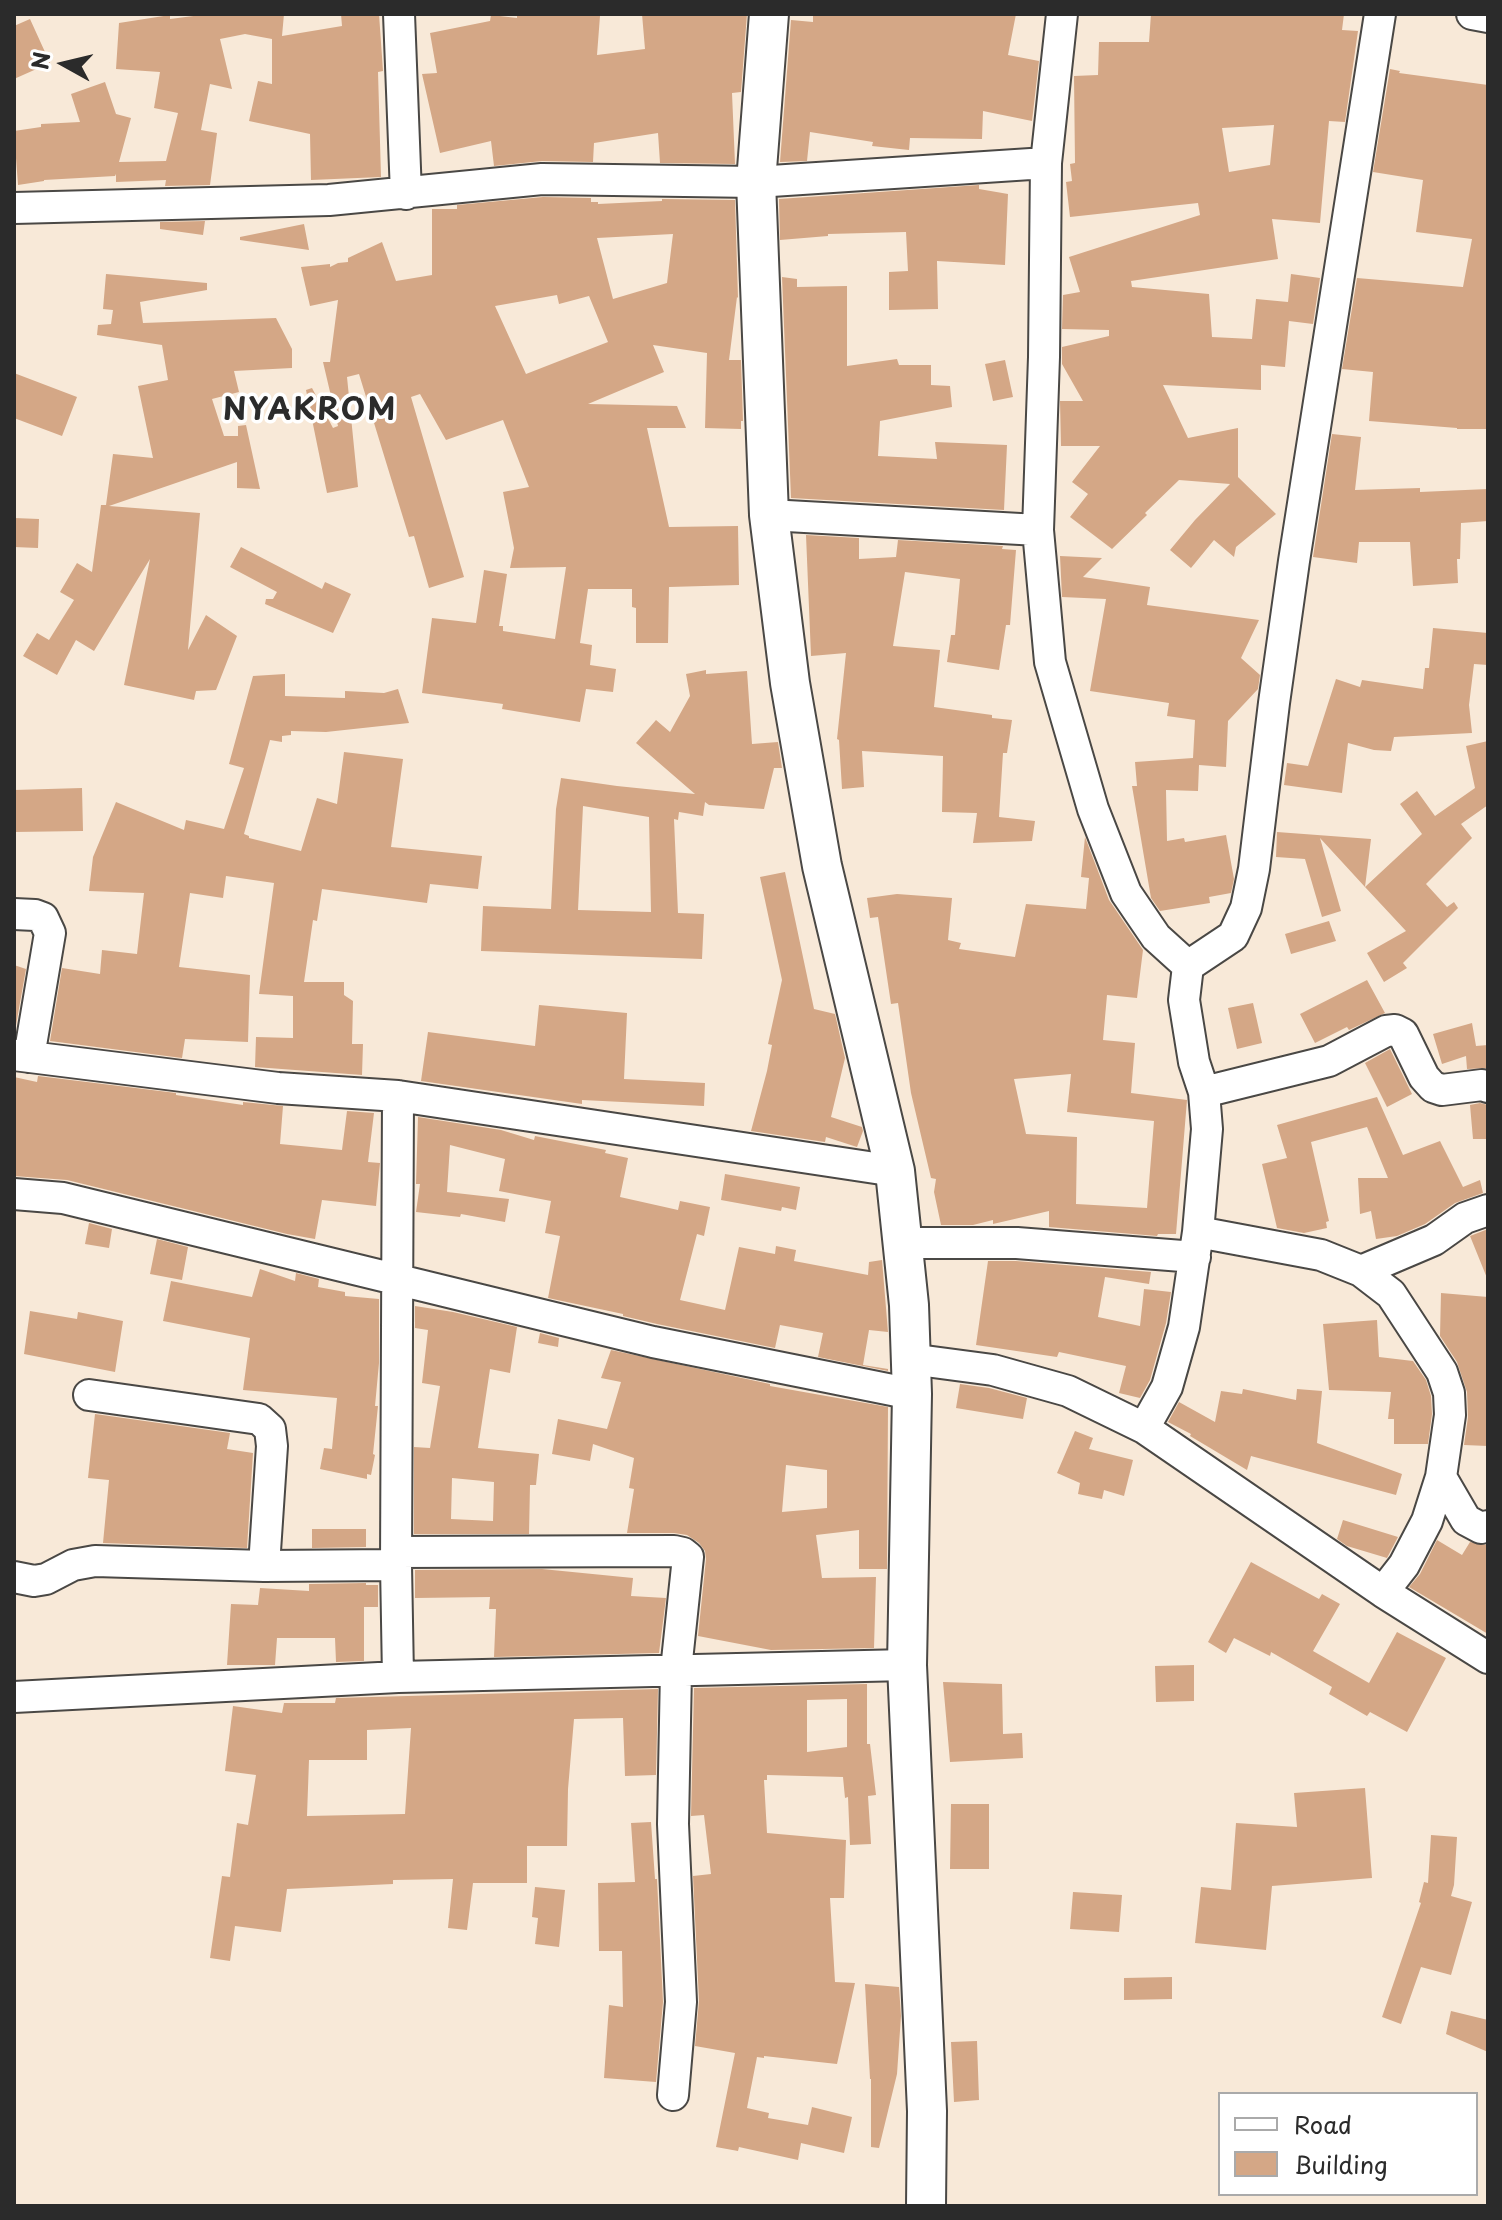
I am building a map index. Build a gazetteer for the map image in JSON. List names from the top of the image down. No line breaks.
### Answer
{"districts":["NYAKROM"],"legend":["Road","Building"],"north":"left"}
